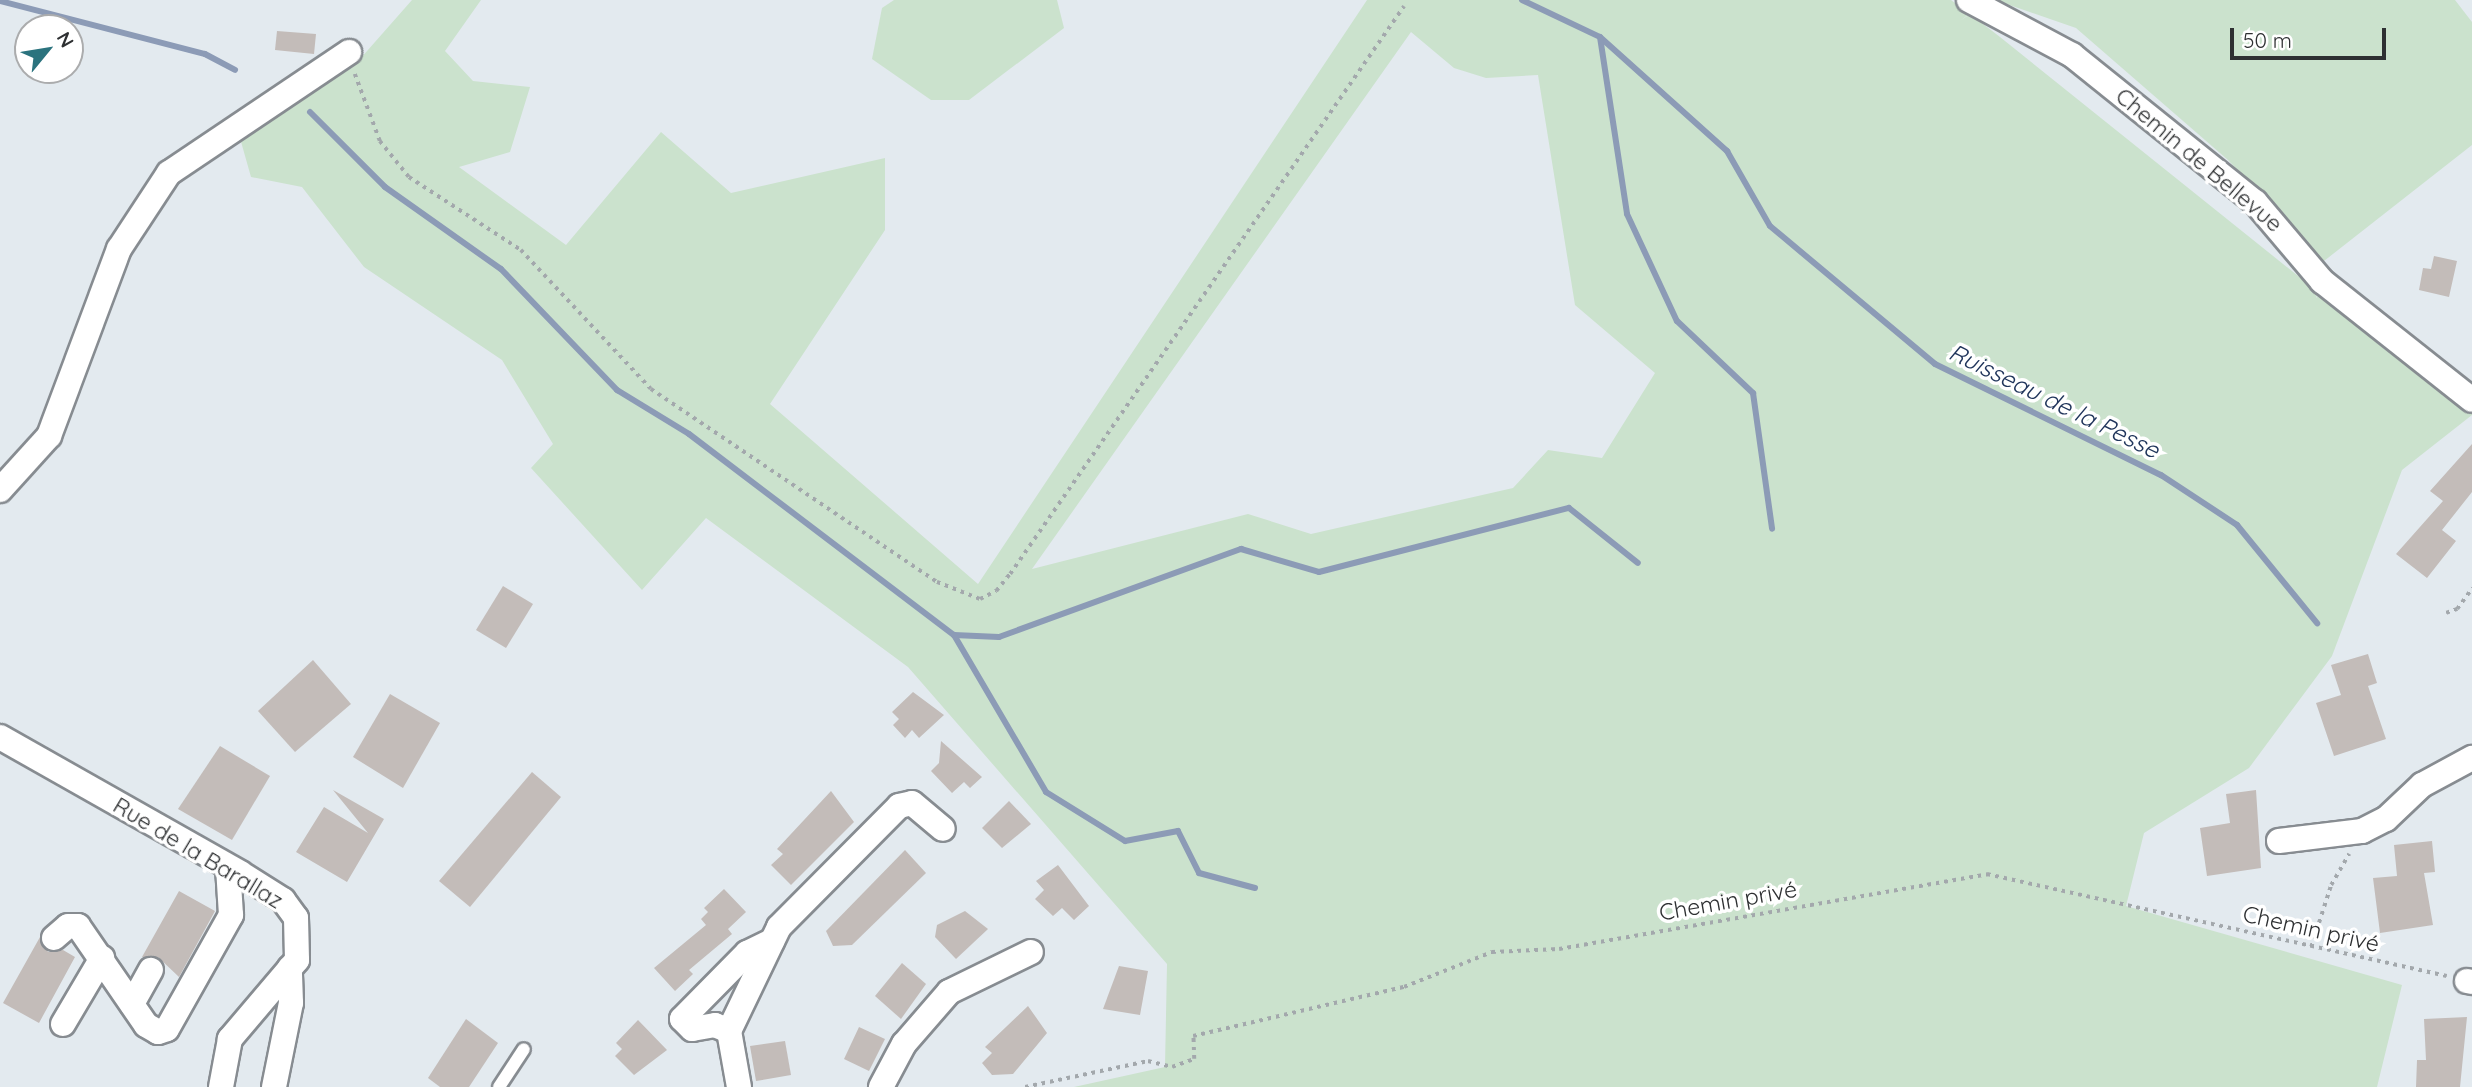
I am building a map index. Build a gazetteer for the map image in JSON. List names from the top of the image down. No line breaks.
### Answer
{"streets":{"street":["Chemin de Bellevue","Rue de la Barallaz"],"path":["Chemin privé"]},"water":["Ruisseau de la Pesse"],"scale_bar":"50 m","north":"top right"}
